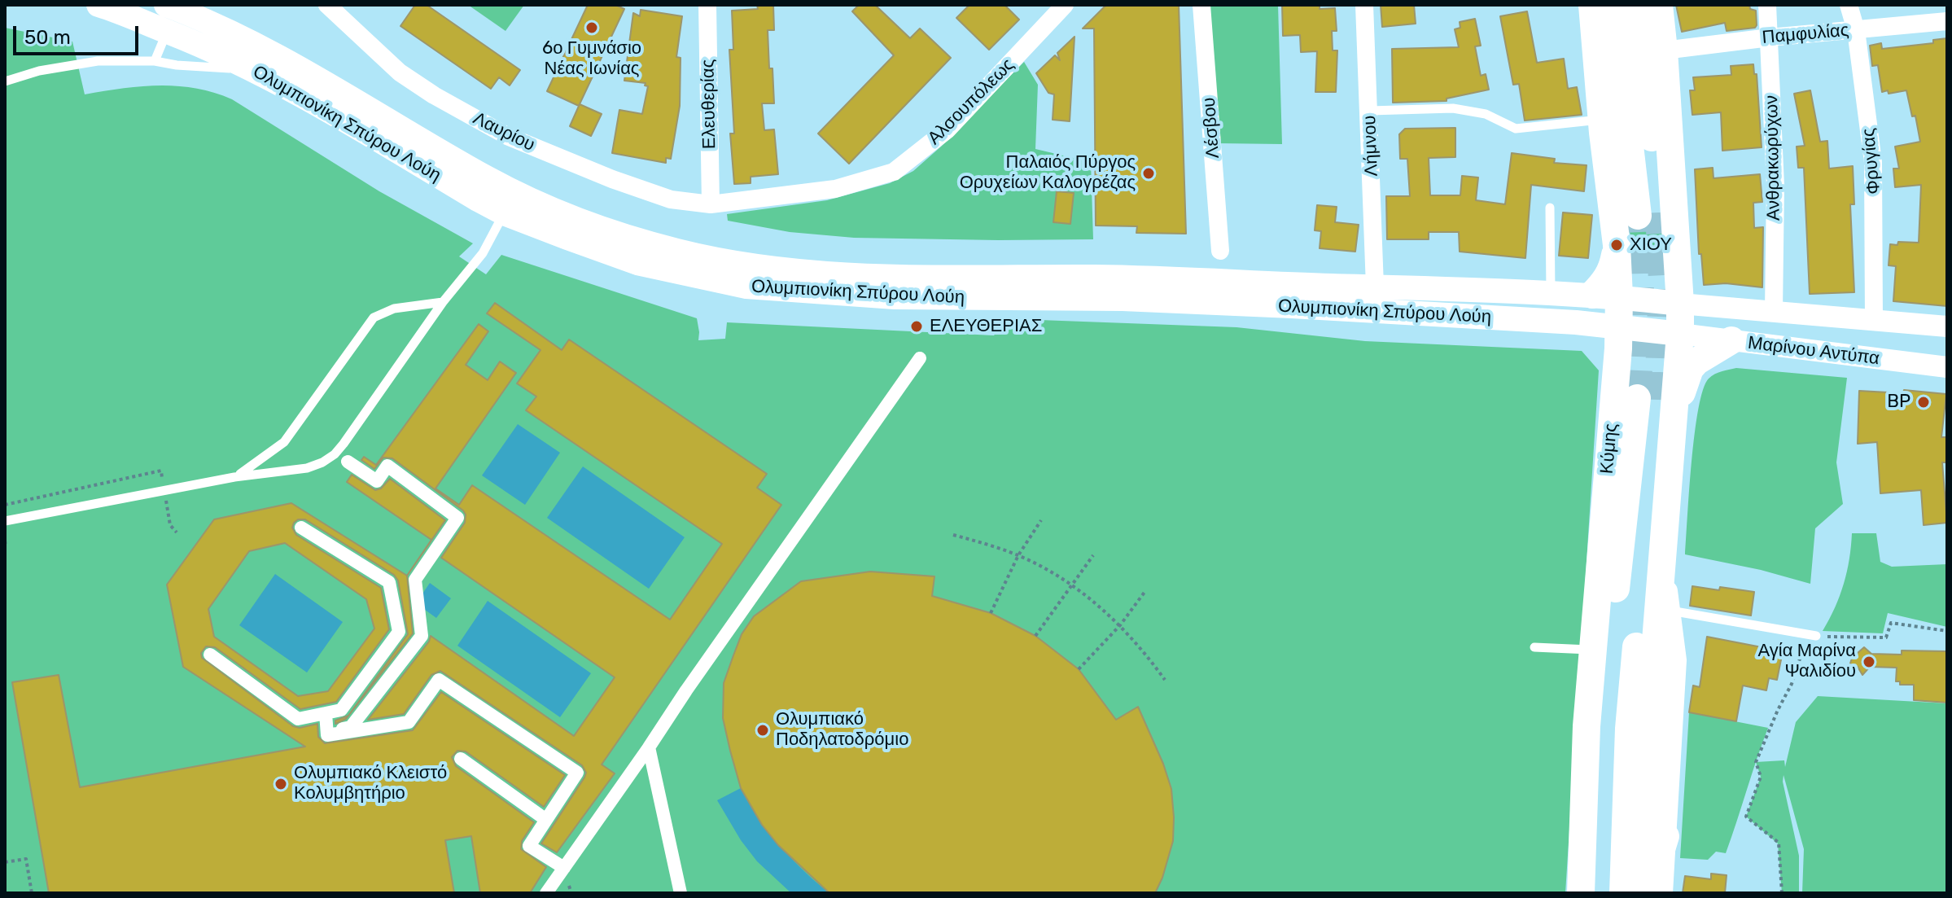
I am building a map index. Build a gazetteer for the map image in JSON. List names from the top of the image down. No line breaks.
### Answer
{"streets":{"main road":["Ολυμπιονίκη Σπύρου Λούη","Κύμης"],"street":["Παμφυλίας","Αλσουπόλεως","Ελευθερίας","Λέσβου","Λαυρίου","Λήμνου","Ανθρακωρύχων","Φρυγίας","Μαρίνου Αντύπα"]},"crossings":[["Παμφυλίας","Ανθρακωρύχων"],["Παμφυλίας","Φρυγίας"],["Παμφυλίας","Κύμης"],["Αλσουπόλεως","Ελευθερίας"],["Αλσουπόλεως","Λαυρίου"],["Ελευθερίας","Λαυρίου"],["Ολυμπιονίκη Σπύρου Λούη","Λήμνου"],["Ολυμπιονίκη Σπύρου Λούη","Μαρίνου Αντύπα"],["Ολυμπιονίκη Σπύρου Λούη","Κύμης"],["Ανθρακωρύχων","Μαρίνου Αντύπα"],["Φρυγίας","Μαρίνου Αντύπα"],["Μαρίνου Αντύπα","Κύμης"]],"places":["6ο Γυμνάσιο Νέας Ιωνίας","Παλαιός Πύργος Ορυχείων Καλογρέζας","ΧΙΟΥ","ΕΛΕΥΘΕΡΙΑΣ","BP","Αγία Μαρίνα Ψαλιδίου","Ολυμπιακό Ποδηλατοδρόμιο","Ολυμπιακό Κλειστό Κολυμβητήριο"],"scale_bar":"50 m"}
